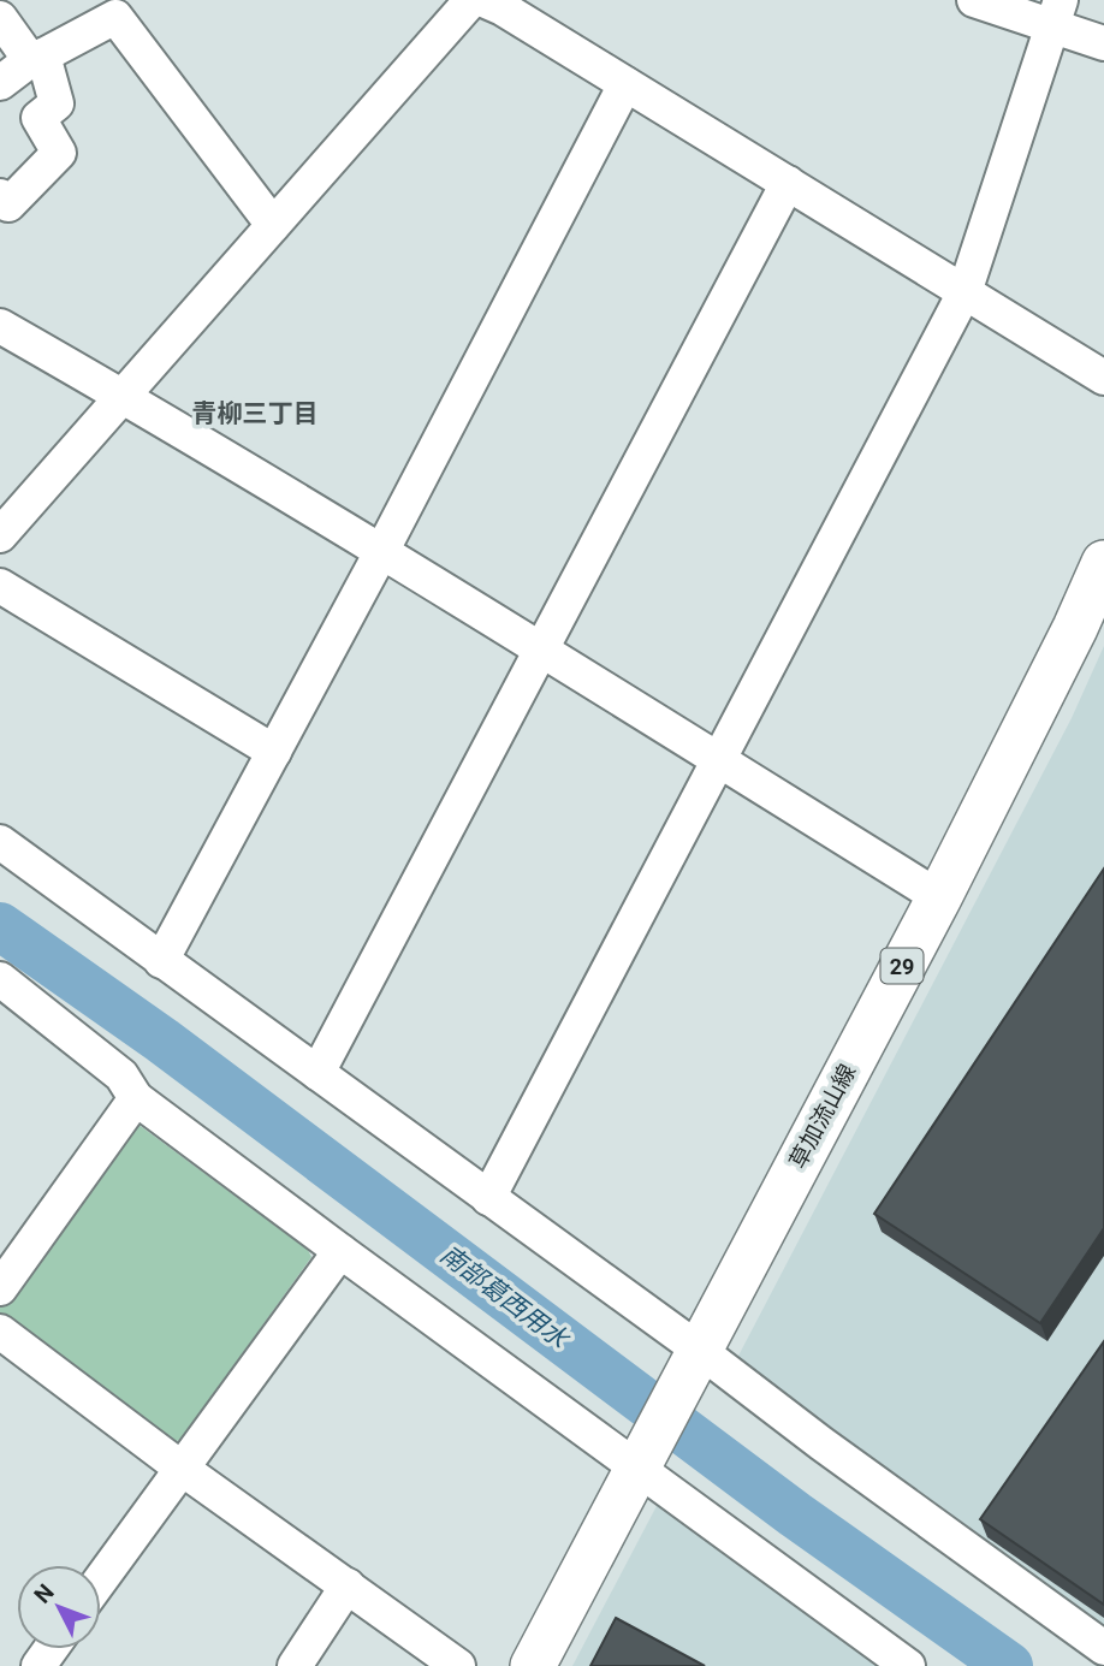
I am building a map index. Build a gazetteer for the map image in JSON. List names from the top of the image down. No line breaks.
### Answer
{"streets":{"main road":["29","草加流山線"]},"districts":["青柳三丁目"],"water":["南部葛西用水"],"north":"top left"}
